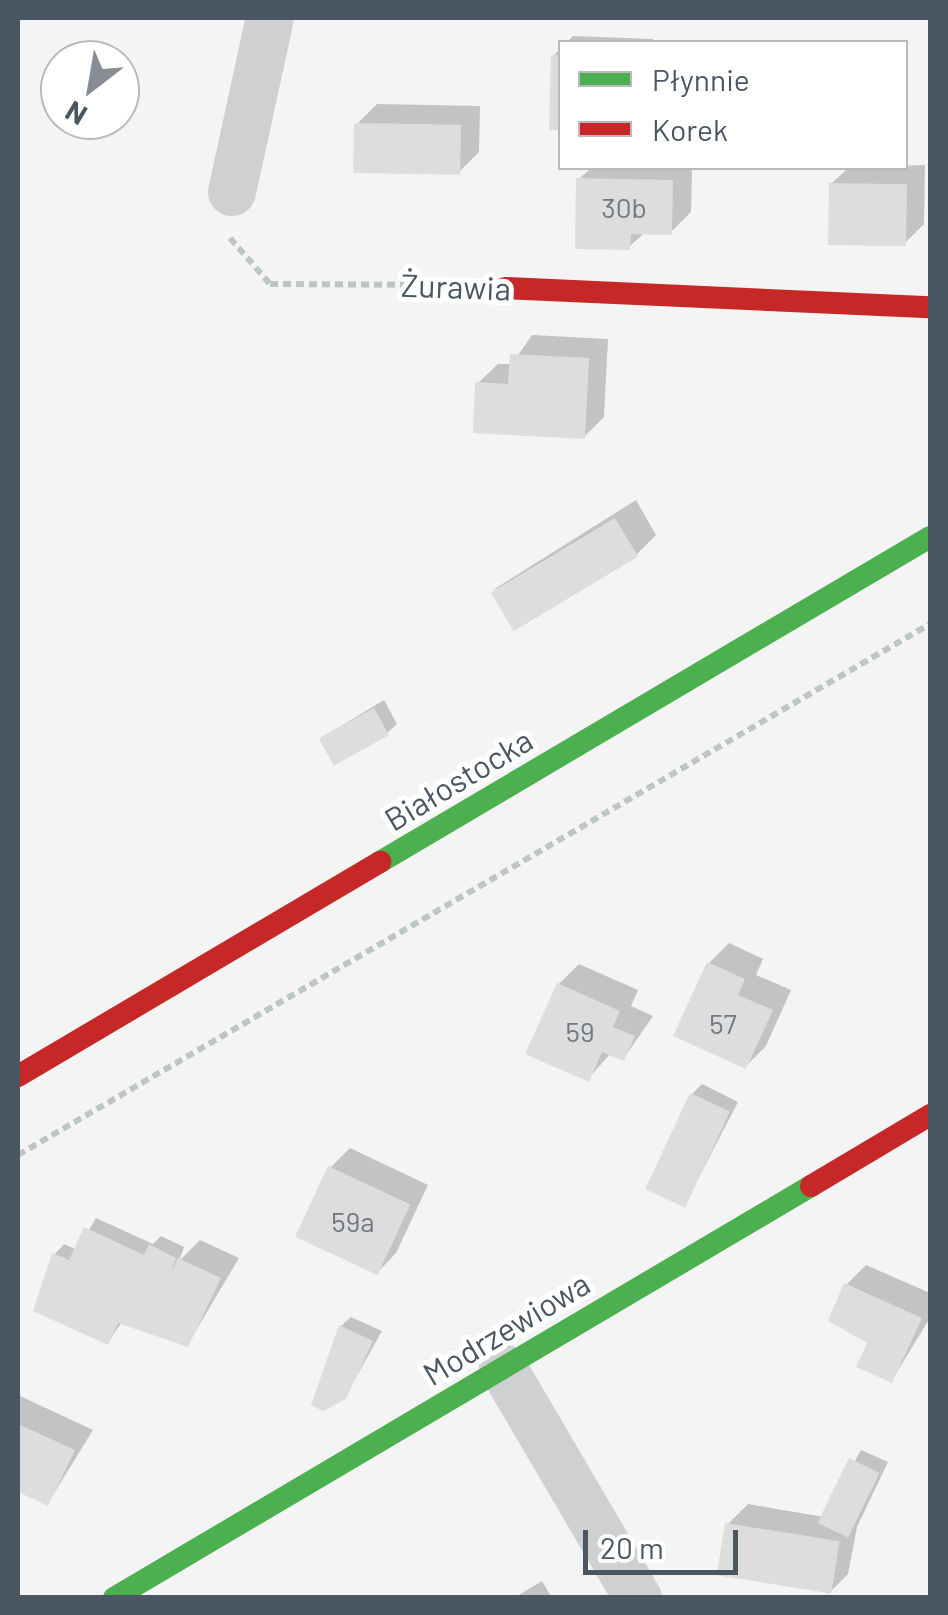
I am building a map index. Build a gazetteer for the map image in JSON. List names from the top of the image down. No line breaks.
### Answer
{"streets":{"street":["Żurawia","Białostocka","Modrzewiowa"]},"house_numbers":["30b","57","59","59a"],"legend":["Płynnie","Korek"],"scale_bar":"20 m","north":"bottom left"}
